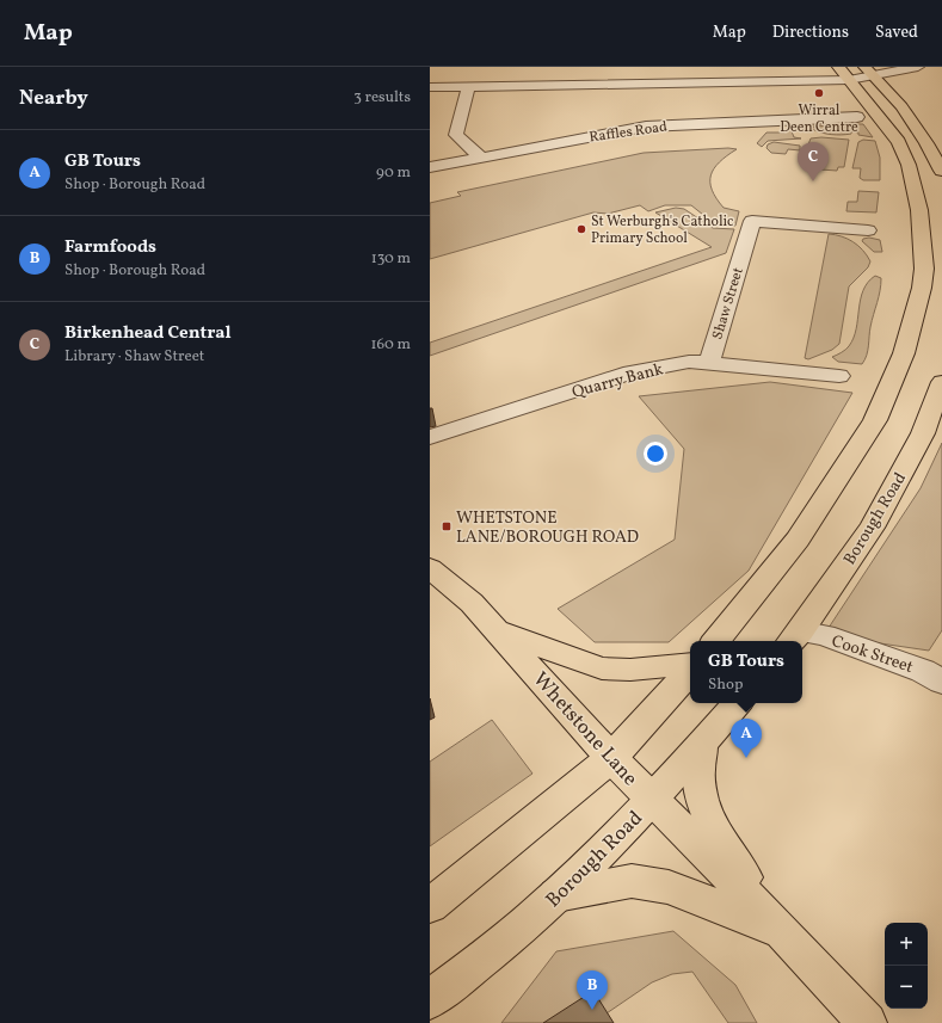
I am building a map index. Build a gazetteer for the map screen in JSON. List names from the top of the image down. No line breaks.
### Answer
{"streets":{"main road":["Borough Road","Whetstone Lane"],"street":["Raffles Road","Shaw Street","Quarry Bank","Cook Street"]},"crossings":[["Shaw Street","Quarry Bank"],["Borough Road","Cook Street"],["Borough Road","Whetstone Lane"]],"places":{"other":["Wirral Deen Centre","St Werburgh's Catholic Primary School"],"transit":["WHETSTONE LANE/BOROUGH ROAD"]},"page":{"header":"Map","nav":["Map","Directions","Saved"],"heading":["Nearby","3 results"],"list":[{"mark":"A","name":"GB Tours","note":"Shop · Borough Road","value":"90 m"},{"mark":"B","name":"Farmfoods","note":"Shop · Borough Road","value":"130 m"},{"mark":"C","name":"Birkenhead Central","note":"Library · Shaw Street","value":"160 m"}],"pins":["C","A","B"],"popup":["GB Tours","Shop"],"map_buttons":["+","−"]}}
